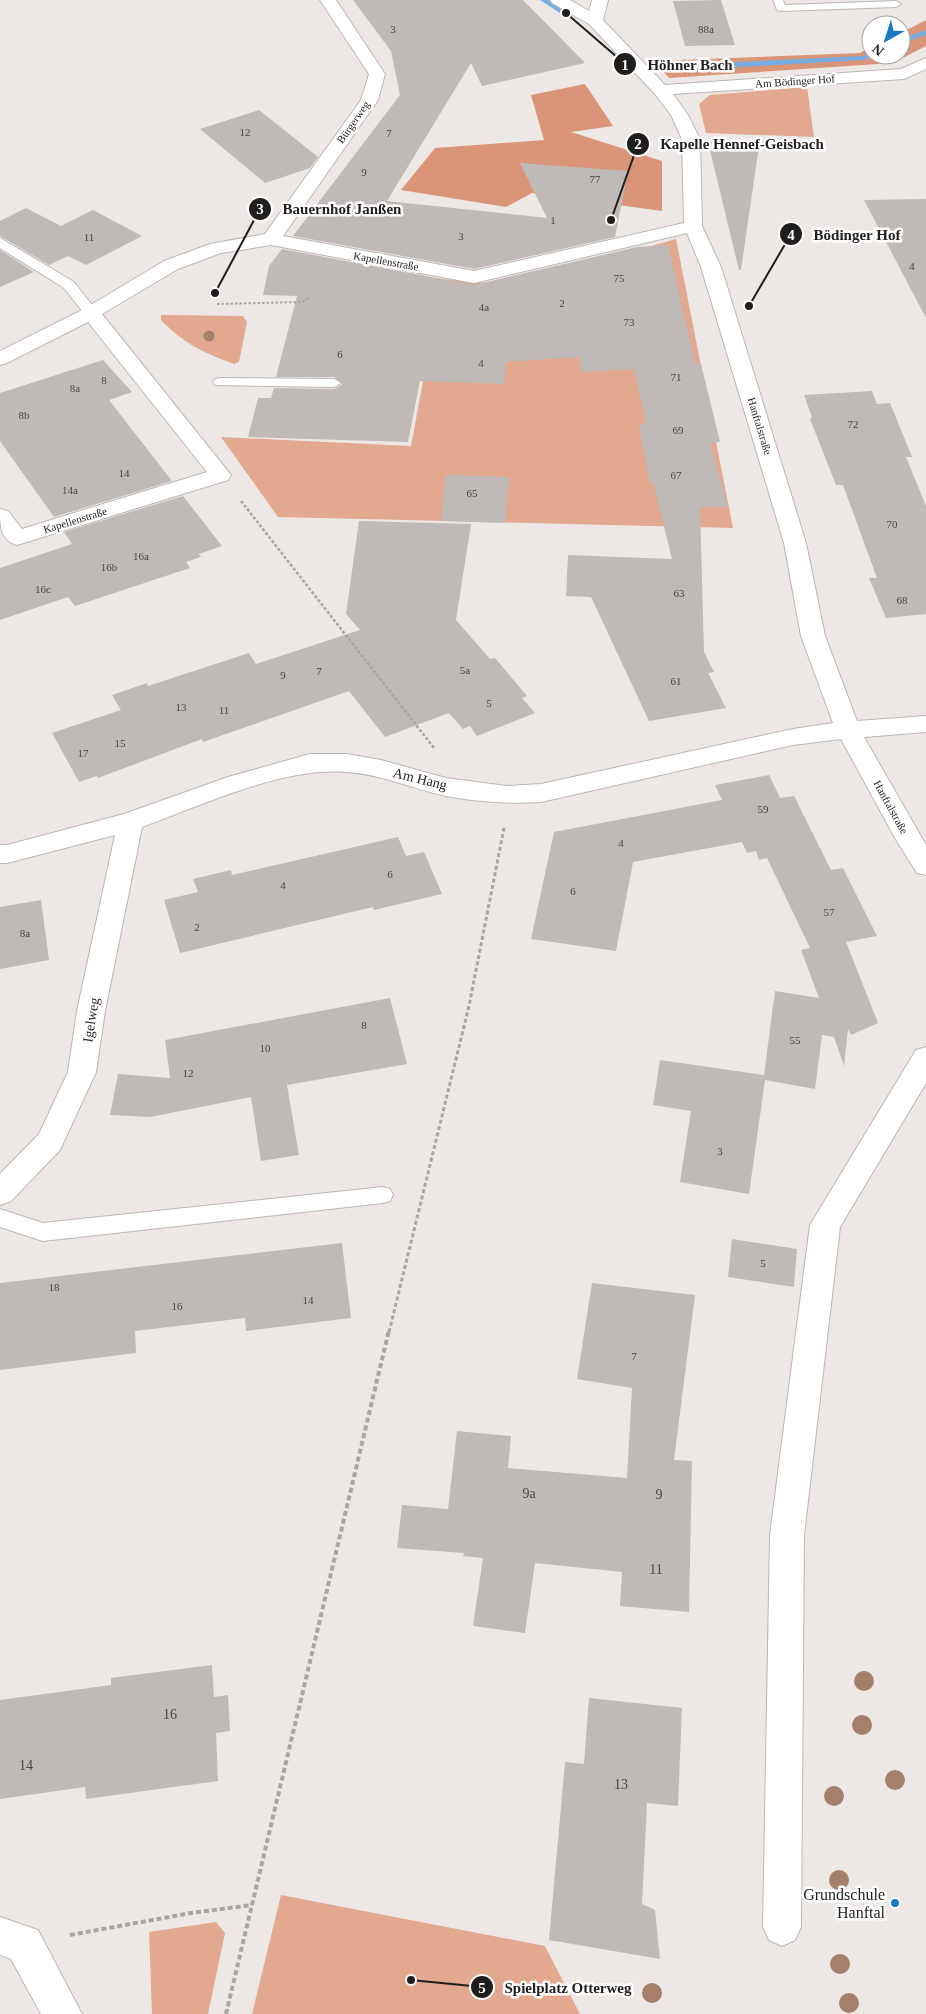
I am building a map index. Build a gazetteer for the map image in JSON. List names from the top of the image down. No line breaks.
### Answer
{"streets":{"street":["Am Bödinger Hof","Bürgerweg","Kapellenstraße","Hanftalstraße","Am Hang","Igelweg"]},"crossings":[["Am Bödinger Hof","Hanftalstraße"],["Bürgerweg","Kapellenstraße"],["Kapellenstraße","Hanftalstraße"],["Hanftalstraße","Am Hang"],["Am Hang","Igelweg"]],"places":["Höhner Bach","Kapelle Hennef-Geisbach","Bauernhof Janßen","Bödinger Hof","Grundschule Hanftal","Spielplatz Otterweg"],"house_numbers":["3","88a","12","7","9","77","1","3","11","4","75","2","4a","73","6","4","71","8","8a","8b","72","69","14","67","14a","65","70","16a","16b","16c","63","68","5a","7","9","61","5","13","11","15","17","59","4","6","4","6","57","2","8a","8","55","10","12","3","5","18","14","16","7","9a","9","11","16","14","13"],"north":"bottom left"}
